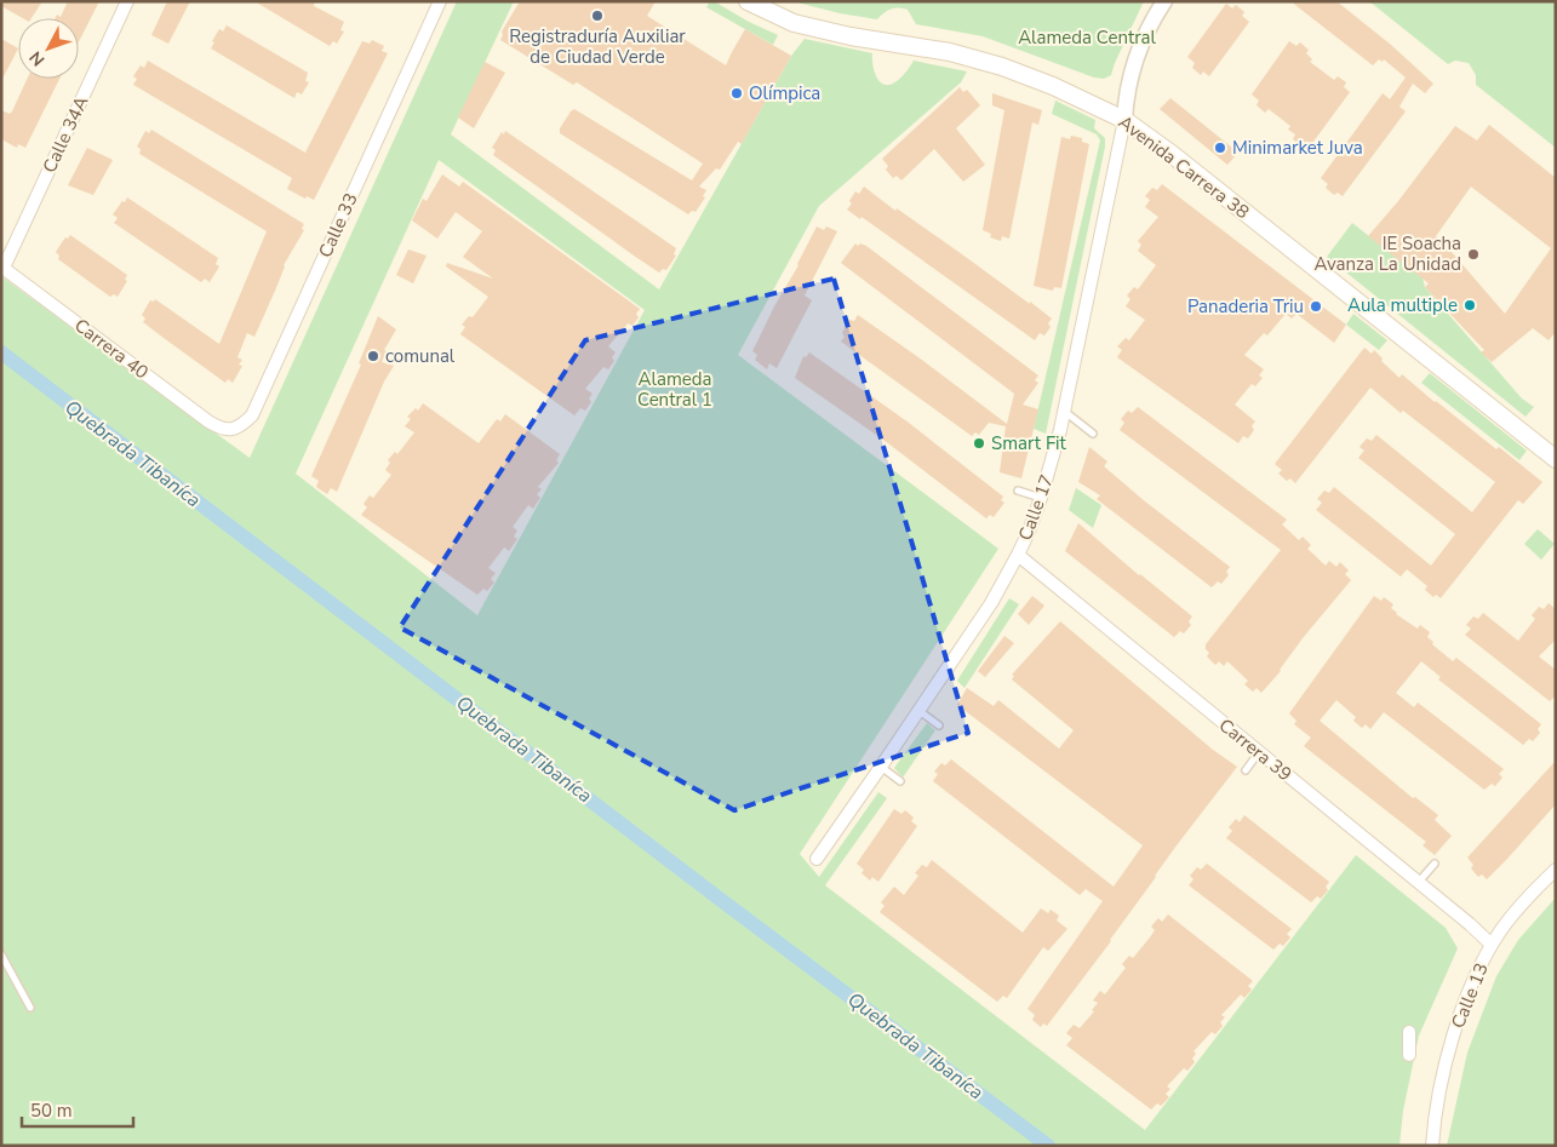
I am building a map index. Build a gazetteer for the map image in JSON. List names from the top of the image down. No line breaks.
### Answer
{"streets":{"main road":["Avenida Carrera 38"],"street":["Calle 34A","Calle 33","Carrera 40","Calle 17","Carrera 39","Calle 13"]},"crossings":[["Calle 34A","Carrera 40"],["Avenida Carrera 38","Calle 17"],["Calle 33","Carrera 40"],["Calle 17","Carrera 39"],["Carrera 39","Calle 13"]],"water":["Quebrada Tibaníca"],"parks":["Alameda Central","Alameda Central 1"],"places":["Registraduría Auxiliar de Ciudad Verde","Olímpica","Minimarket Juva","IE Soacha Avanza La Unidad","Aula multiple","Panaderia Triu","comunal","Smart Fit"],"scale_bar":"50 m","north":"bottom left"}
